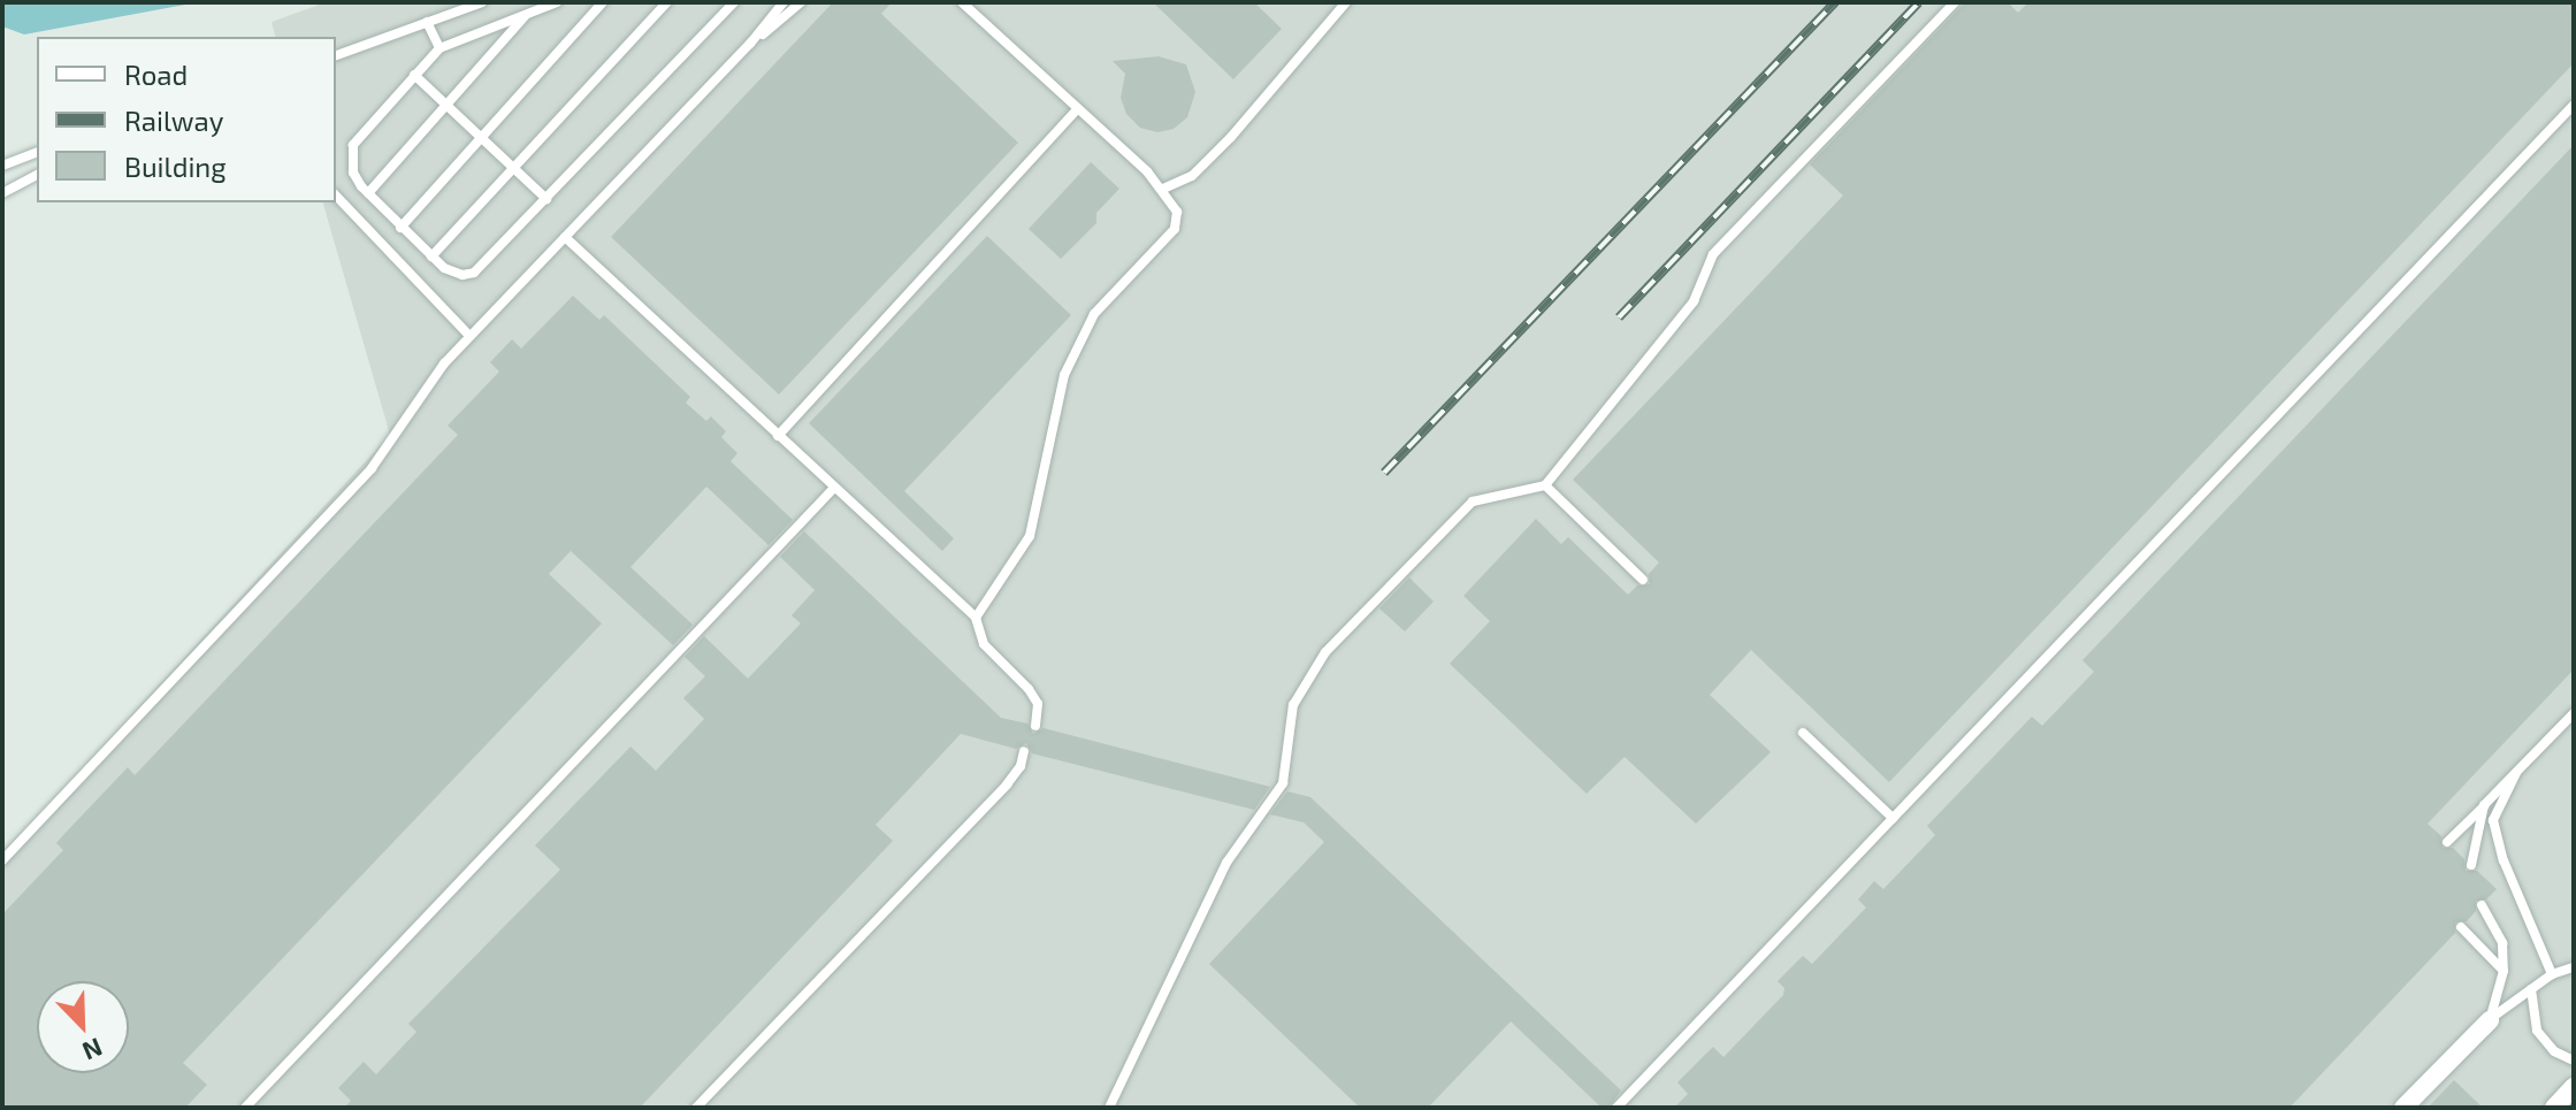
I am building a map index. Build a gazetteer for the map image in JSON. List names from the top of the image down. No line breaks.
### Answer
{"legend":["Road","Railway","Building"],"north":"bottom right"}
